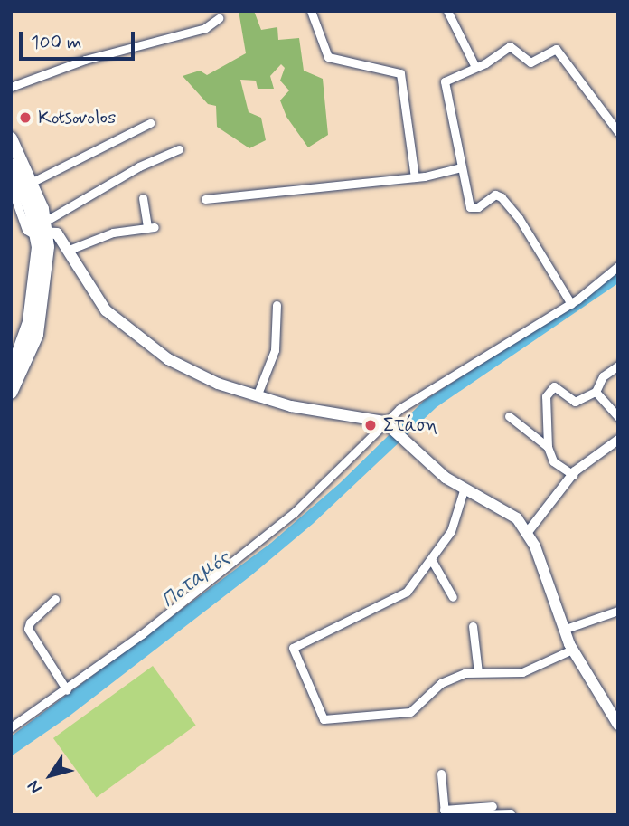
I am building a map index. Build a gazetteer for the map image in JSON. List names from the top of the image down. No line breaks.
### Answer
{"water":["Ποταμός"],"places":["Kotsovolos","Στάση"],"scale_bar":"100 m","north":"bottom left"}
